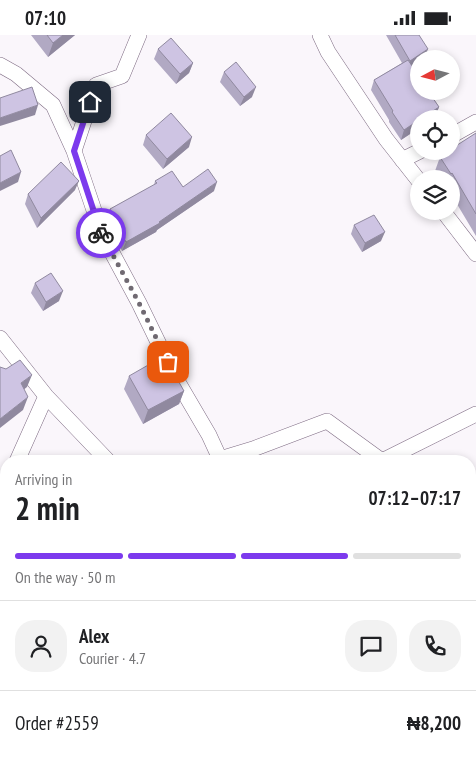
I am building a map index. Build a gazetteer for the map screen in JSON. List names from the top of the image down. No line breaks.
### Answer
{"north":"left","page":{"status":"07:10","heading":["2 min","Arriving in","07:12–07:17"],"panel":["Alex","Courier · 4.7","Order #2559","₦8,200"],"bar":"On the way · 50 m"}}
